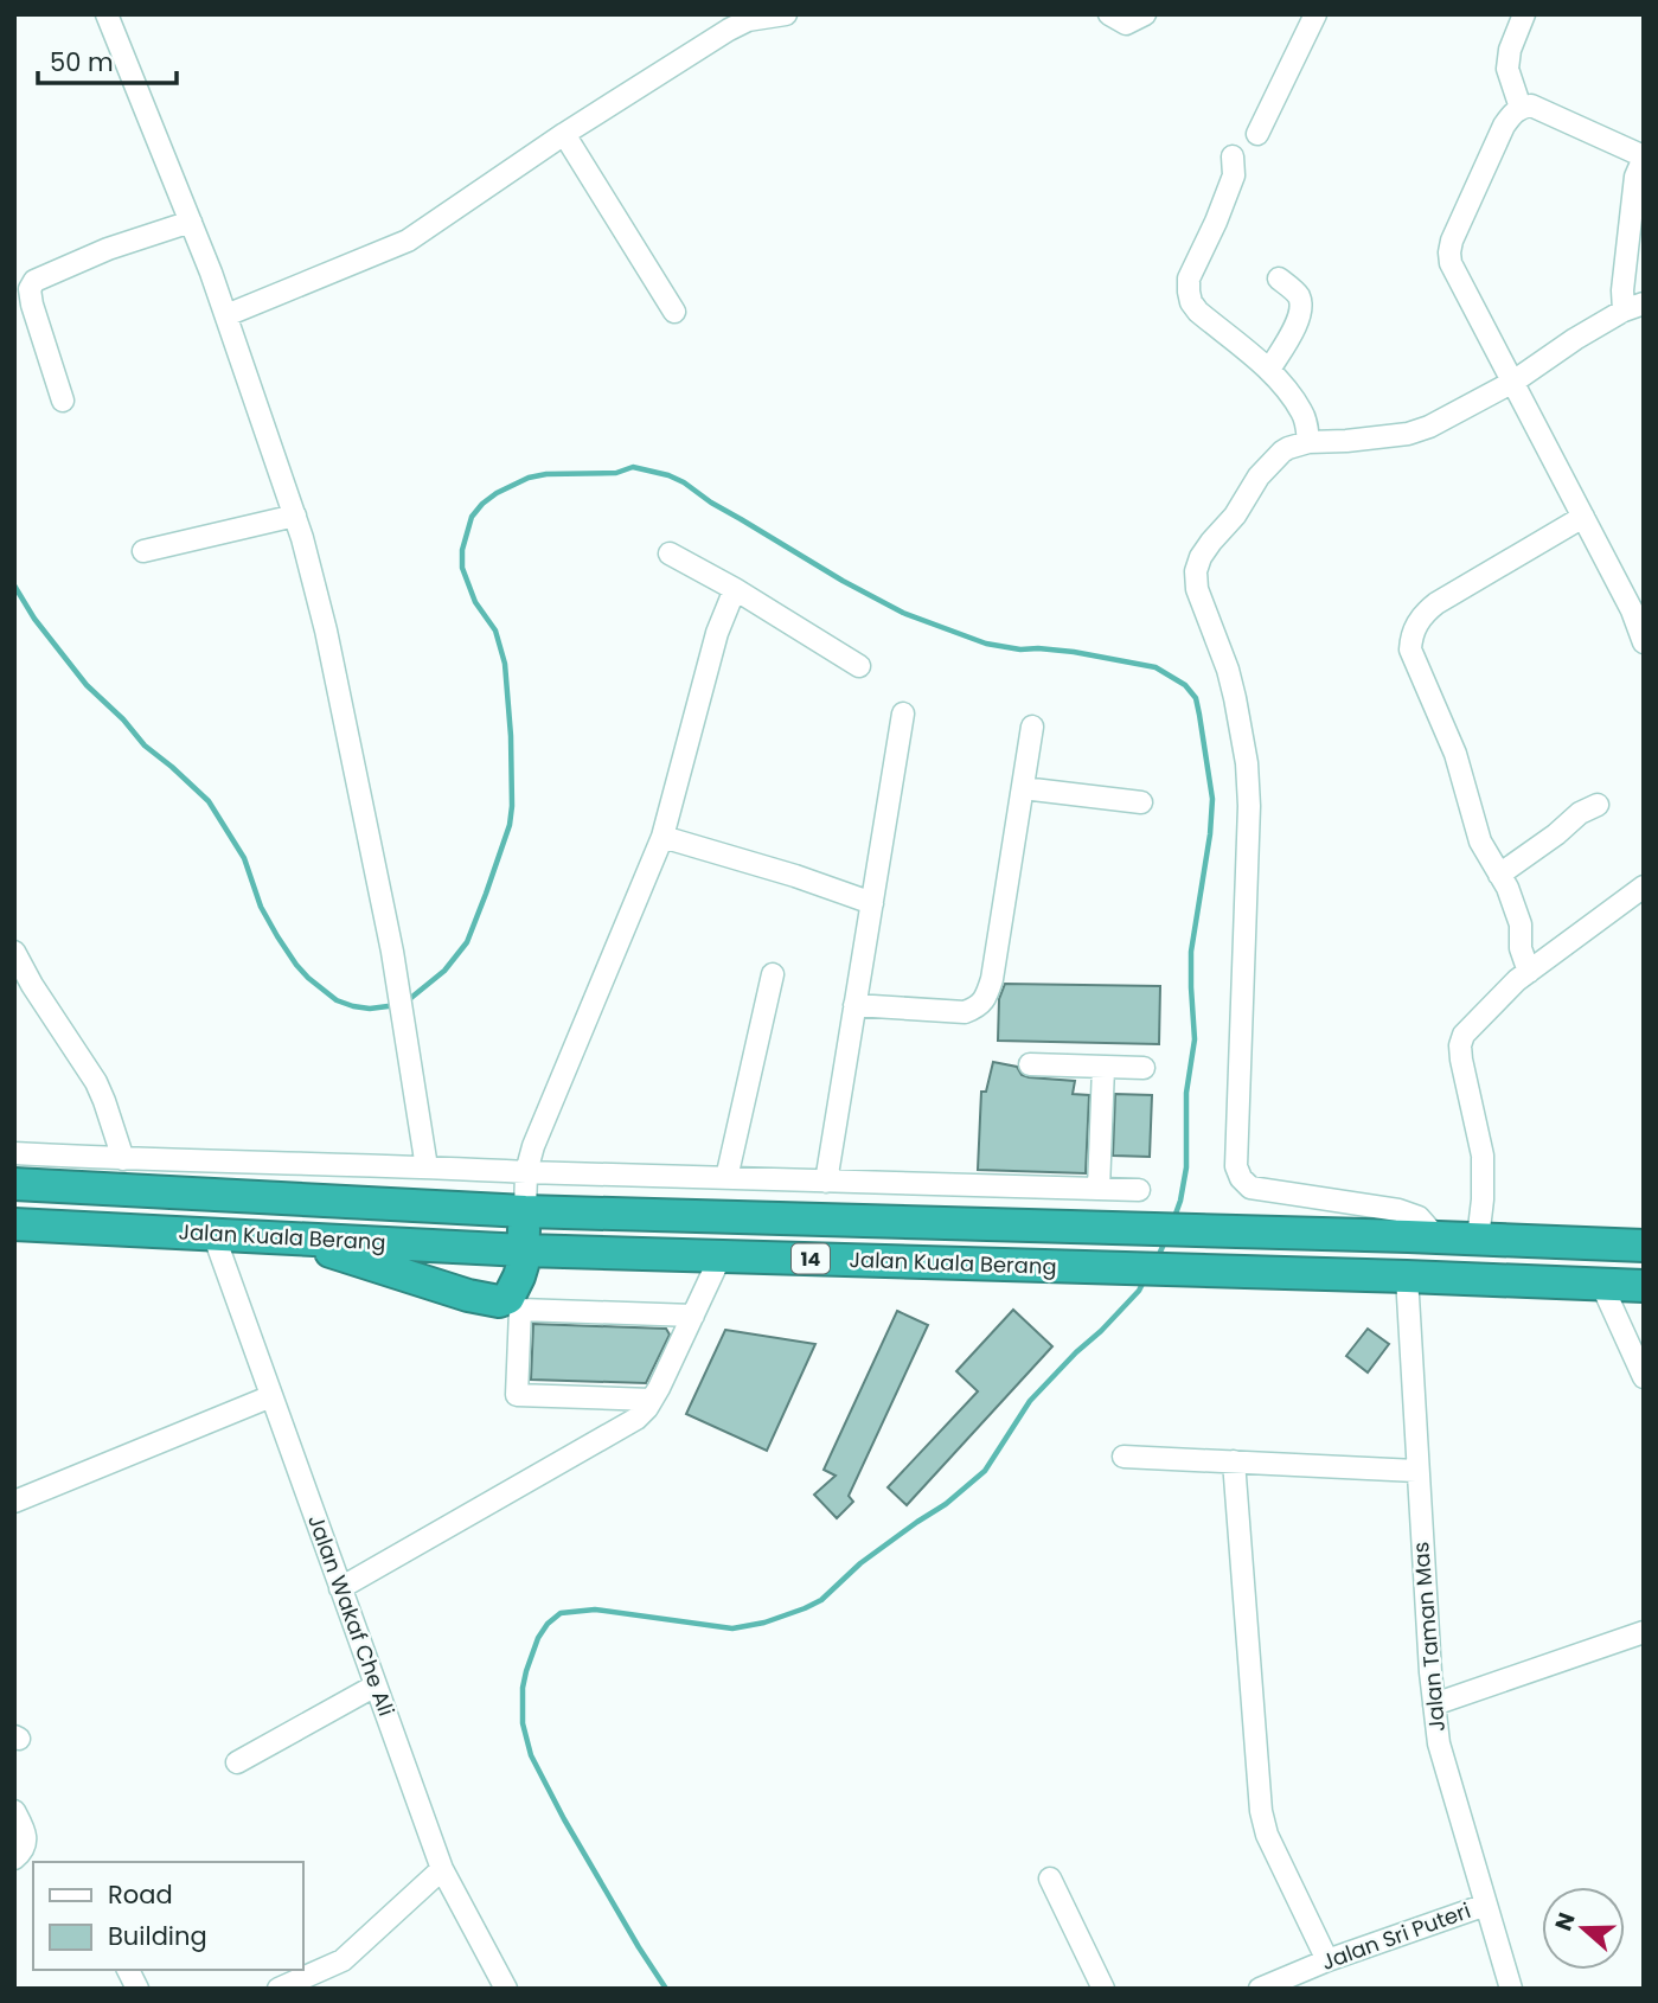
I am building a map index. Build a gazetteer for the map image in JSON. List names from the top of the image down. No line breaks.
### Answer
{"streets":{"highway":["Jalan Kuala Berang","14"],"street":["Jalan Wakaf Che Ali","Jalan Taman Mas","Jalan Sri Puteri"]},"crossings":[["Jalan Kuala Berang","Jalan Wakaf Che Ali"],["Jalan Kuala Berang","Jalan Taman Mas"],["Jalan Taman Mas","Jalan Sri Puteri"]],"legend":["Road","Building"],"scale_bar":"50 m","north":"left"}
